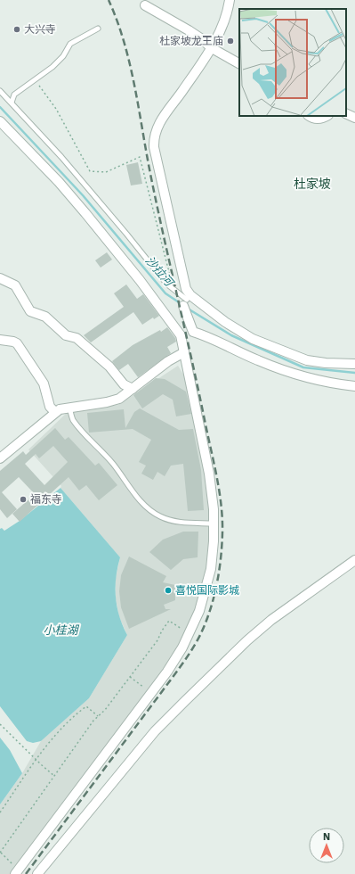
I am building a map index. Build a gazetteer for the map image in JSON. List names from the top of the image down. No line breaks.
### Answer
{"districts":["杜家坡"],"water":["沙拉河","小桂湖"],"places":["大兴寺","杜家坡龙王庙","福东寺","喜悦国际影城"],"north":"top"}
